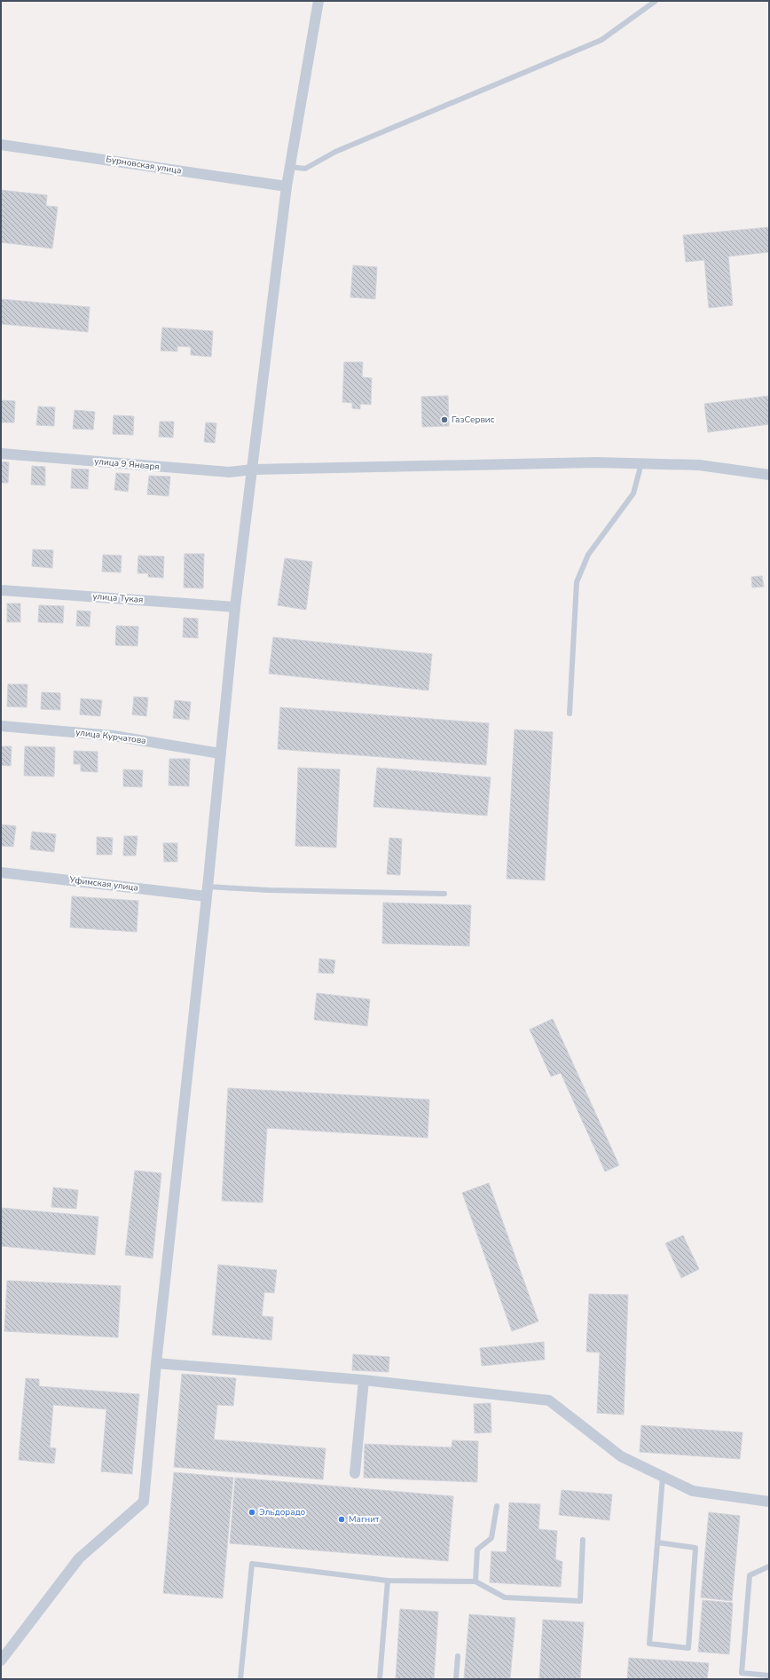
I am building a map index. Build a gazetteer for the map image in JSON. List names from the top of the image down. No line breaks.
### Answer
{"streets":{"street":["Бурновская улица","улица 9 Января","улица Тукая","улица Курчатова","Уфимская улица"]},"places":["ГазСервис","Эльдорадо","Магнит"]}
